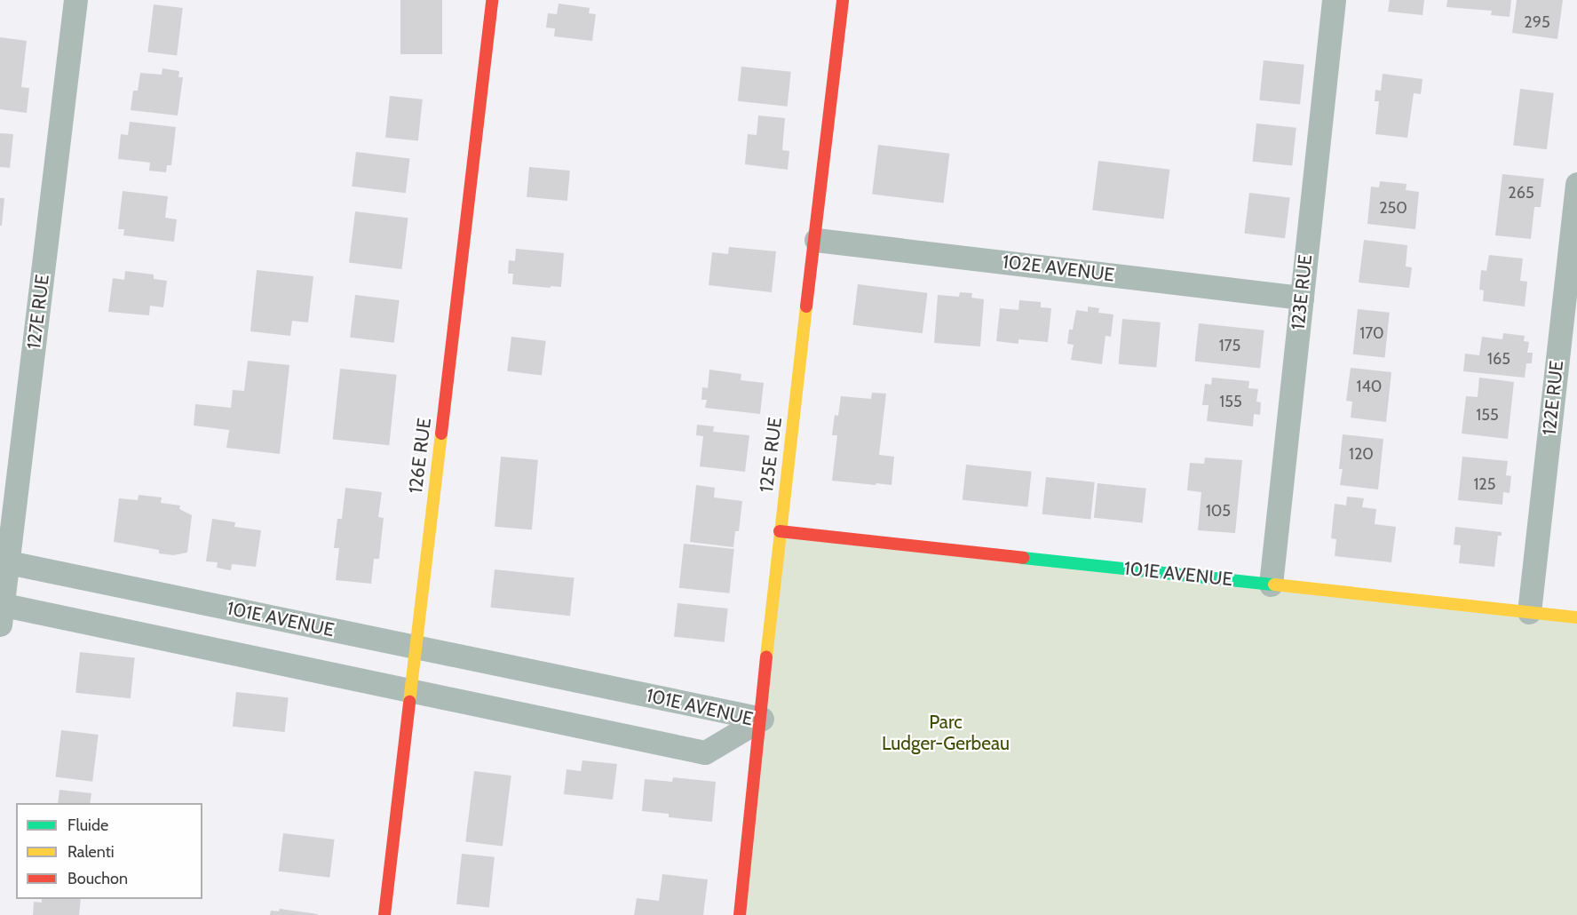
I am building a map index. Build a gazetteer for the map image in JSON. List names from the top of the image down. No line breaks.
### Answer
{"streets":{"street":["102E AVENUE","123E RUE","127E RUE","122E RUE","125E RUE","126E RUE","101E AVENUE"]},"crossings":[["102E AVENUE","123E RUE"],["102E AVENUE","125E RUE"],["123E RUE","101E AVENUE"],["127E RUE","101E AVENUE"],["122E RUE","101E AVENUE"],["125E RUE","101E AVENUE"],["126E RUE","101E AVENUE"]],"parks":["Parc Ludger-Gerbeau"],"house_numbers":["295","265","250","170","175","165","140","155","155","120","125","105"],"legend":["Fluide","Ralenti","Bouchon"]}
